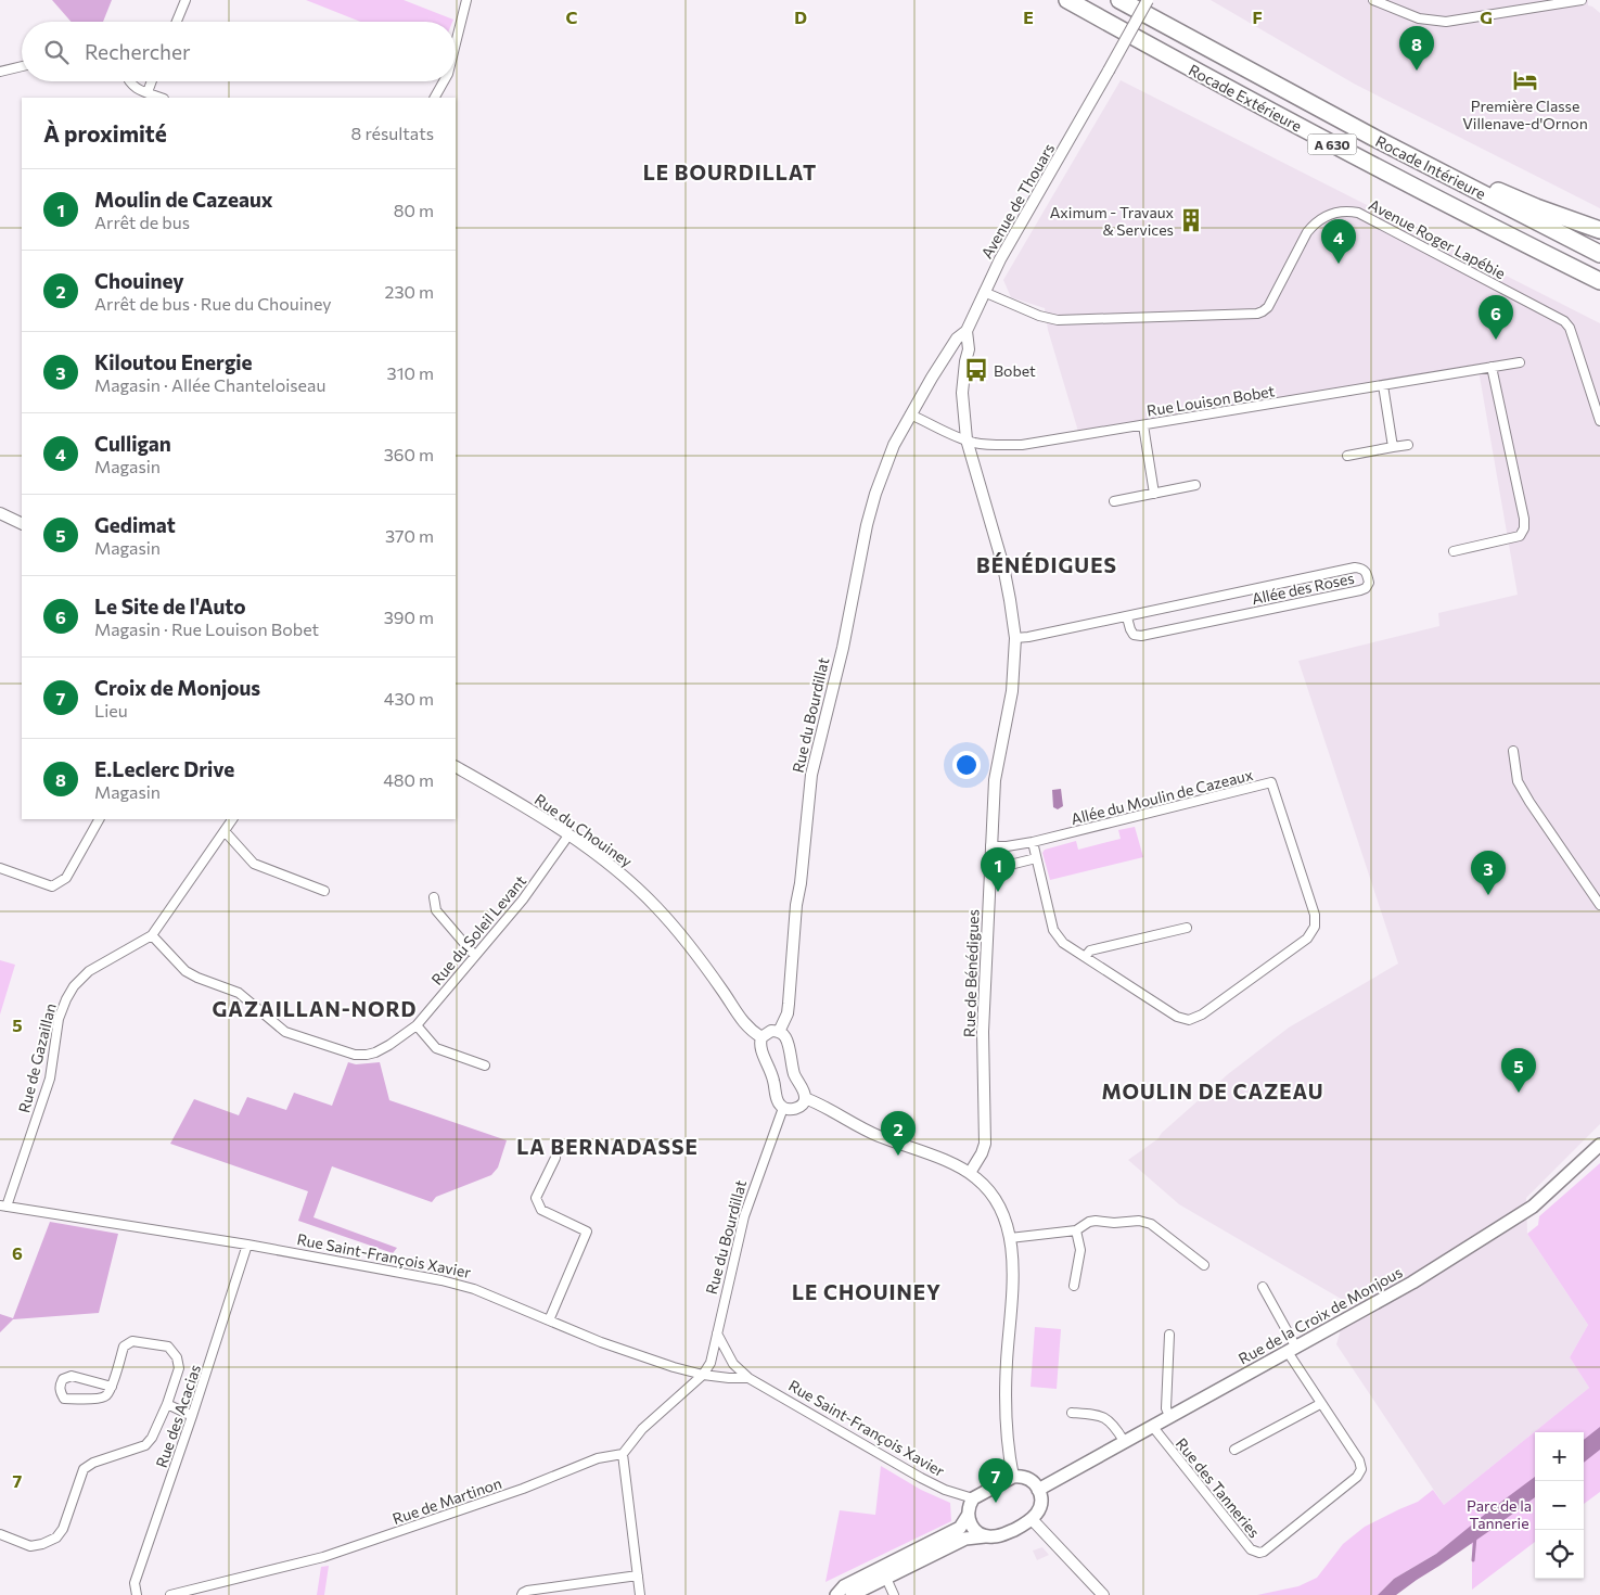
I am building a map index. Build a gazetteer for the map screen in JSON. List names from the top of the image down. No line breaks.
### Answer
{"streets":{"highway":["Rocade Extérieure","A 630","Rocade Intérieure"],"main road":["Rue de la Croix de Monjous"],"street":["Avenue de Thouars","Avenue Roger Lapébie","Rue Louison Bobet","Allée des Roses","Rue du Bourdillat","Allée du Moulin de Cazeaux","Rue du Chouiney","Rue du Soleil Levant","Rue de Bénédigues","Rue de Gazaillan","Rue Saint-François Xavier","Rue des Acacias","Rue des Tanneries","Rue de Martinon"]},"crossings":[["Avenue de Thouars","Avenue Roger Lapébie"],["Avenue de Thouars","Rue Louison Bobet"],["Avenue de Thouars","Rue du Bourdillat"],["Avenue de Thouars","Rue de Bénédigues"],["Rue Louison Bobet","Rue du Bourdillat"],["Rue Louison Bobet","Rue de Bénédigues"],["Allée des Roses","Rue de Bénédigues"],["Rue du Bourdillat","Rue Saint-François Xavier"],["Allée du Moulin de Cazeaux","Rue de Bénédigues"],["Rue du Chouiney","Rue du Soleil Levant"],["Rue du Soleil Levant","Rue de Gazaillan"],["Rue de Gazaillan","Rue Saint-François Xavier"],["Rue Saint-François Xavier","Rue de la Croix de Monjous"],["Rue Saint-François Xavier","Rue des Acacias"],["Rue de la Croix de Monjous","Rue des Tanneries"]],"districts":["LE BOURDILLAT","BÉNÉDIGUES","GAZAILLAN-NORD","MOULIN DE CAZEAU","LA BERNADASSE","LE CHOUINEY"],"parks":["Parc de la Tannerie"],"places":{"hotel":["Première Classe Villenave-d'Ornon"],"building":["Aximum - Travaux & Services"],"bus stop":["Bobet"]},"page":{"search":"Rechercher","pins":["8","4","6","1","3","5","2","7"],"heading":["À proximité","8 résultats"],"list":[{"mark":"1","name":"Moulin de Cazeaux","note":"Arrêt de bus","value":"80 m"},{"mark":"2","name":"Chouiney","note":"Arrêt de bus · Rue du Chouiney","value":"230 m"},{"mark":"3","name":"Kiloutou Energie","note":"Magasin · Allée Chanteloiseau","value":"310 m"},{"mark":"4","name":"Culligan","note":"Magasin","value":"360 m"},{"mark":"5","name":"Gedimat","note":"Magasin","value":"370 m"},{"mark":"6","name":"Le Site de l'Auto","note":"Magasin · Rue Louison Bobet","value":"390 m"},{"mark":"7","name":"Croix de Monjous","note":"Lieu","value":"430 m"},{"mark":"8","name":"E.Leclerc Drive","note":"Magasin","value":"480 m"}],"map_buttons":["+","−"]},"grid":{"columns":["C","D","E","F","G"],"rows":["5","6","7"]}}
